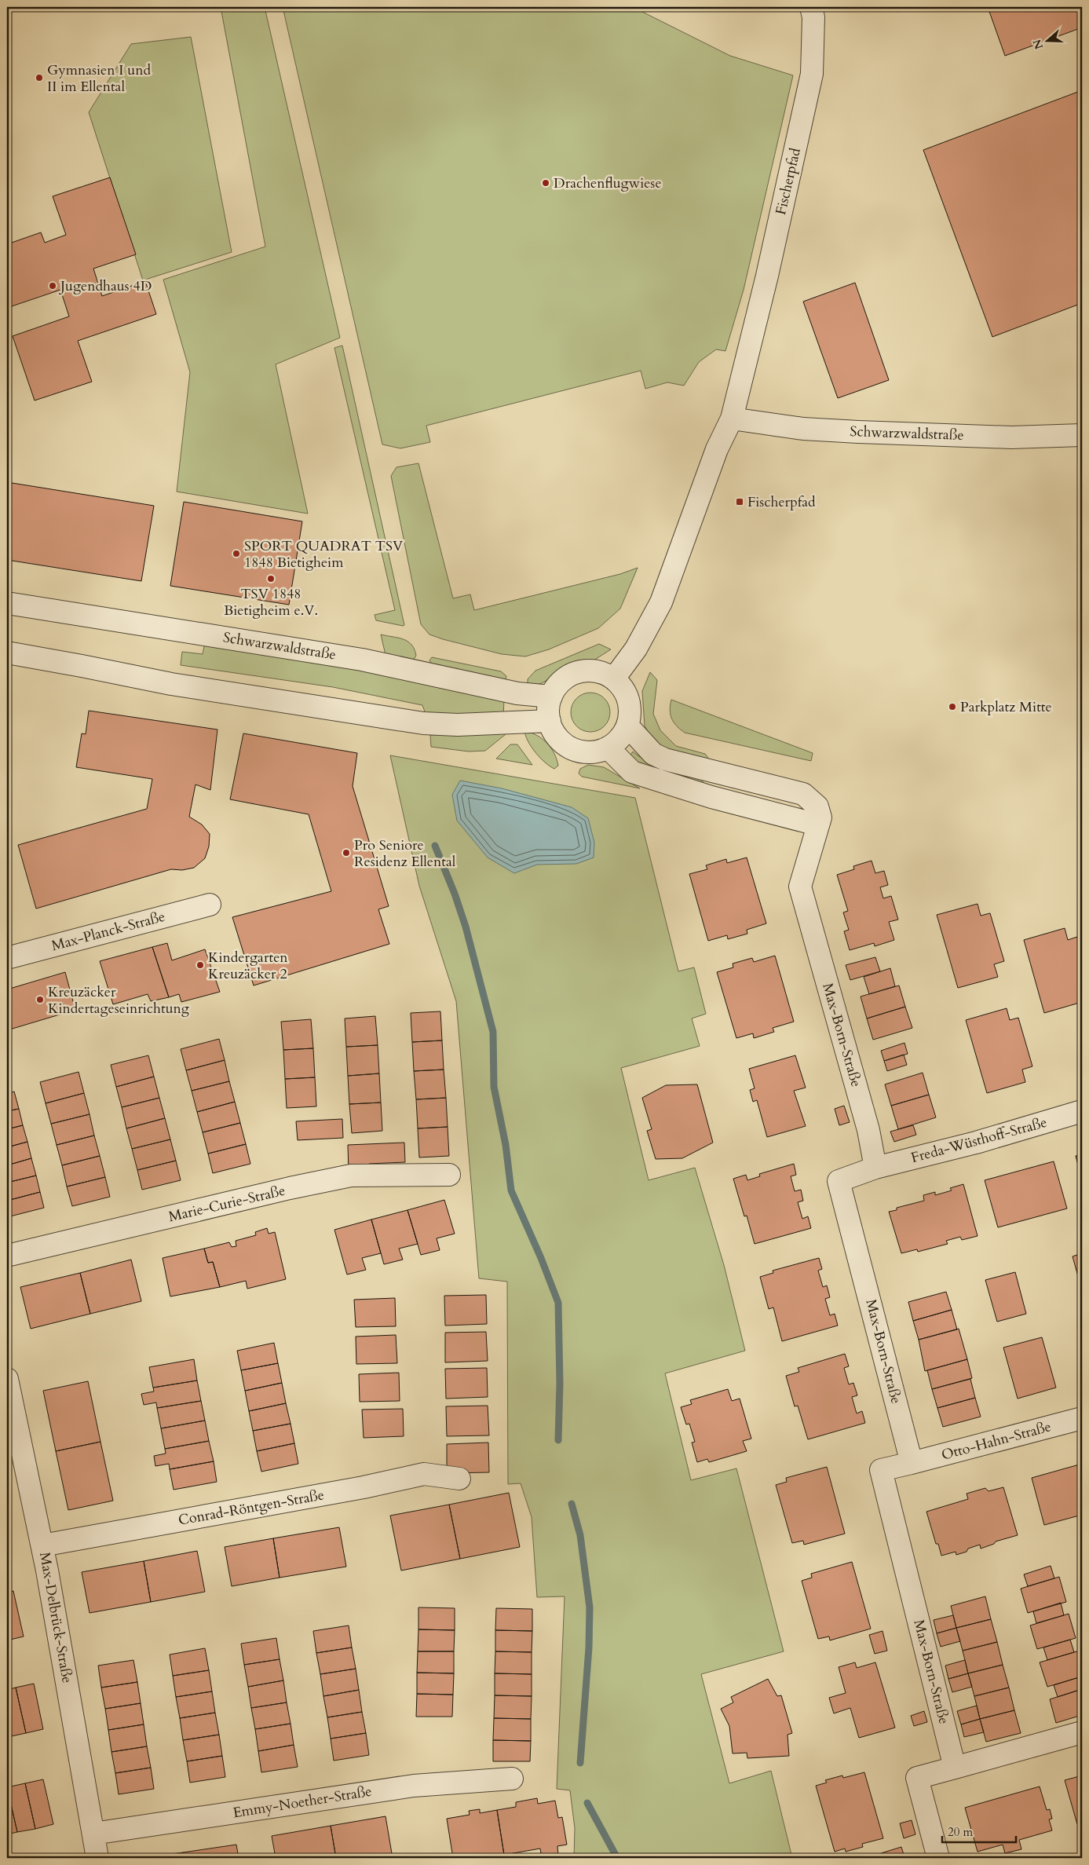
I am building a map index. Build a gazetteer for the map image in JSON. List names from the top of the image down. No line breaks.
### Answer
{"streets":{"street":["Fischerpfad","Schwarzwaldstraße","Max-Planck-Straße","Max-Born-Straße","Freda-Wüsthoff-Straße","Marie-Curie-Straße","Otto-Hahn-Straße","Conrad-Röntgen-Straße","Max-Delbrück-Straße","Emmy-Noether-Straße"]},"crossings":[["Fischerpfad","Schwarzwaldstraße"],["Fischerpfad","Max-Born-Straße"],["Schwarzwaldstraße","Max-Born-Straße"],["Max-Born-Straße","Freda-Wüsthoff-Straße"],["Max-Born-Straße","Otto-Hahn-Straße"],["Conrad-Röntgen-Straße","Max-Delbrück-Straße"],["Max-Delbrück-Straße","Emmy-Noether-Straße"]],"places":{"other":["Gymnasien I und II im Ellental","Drachenflugwiese","Jugendhaus 4D","SPORT QUADRAT TSV 1848 Bietigheim","TSV 1848 Bietigheim e.V.","Parkplatz Mitte","Pro Seniore Residenz Ellental","Kindergarten Kreuzäcker 2","Kreuzäcker Kindertageseinrichtung"],"transit":["Fischerpfad"]},"scale_bar":"20 m","north":"left"}
